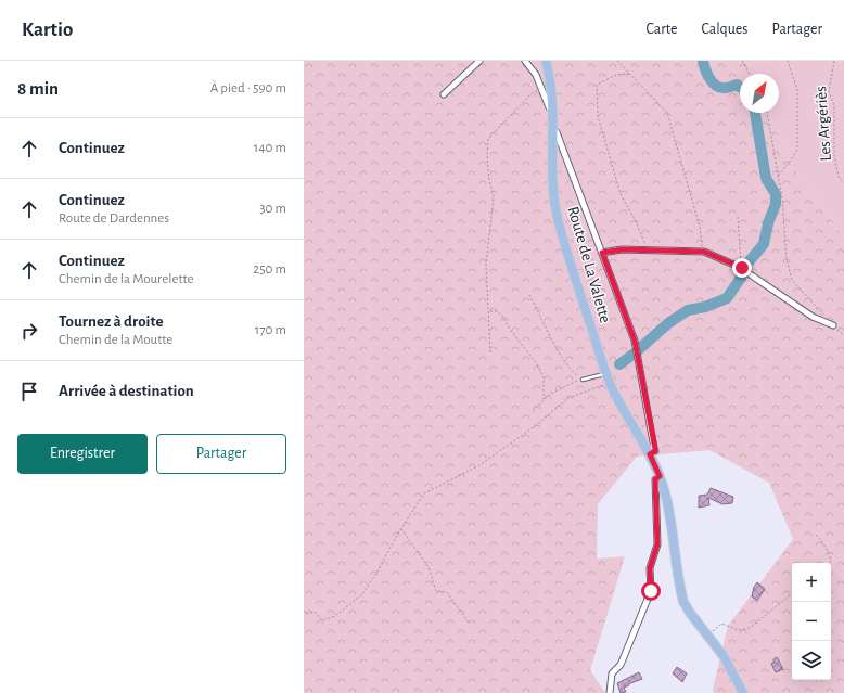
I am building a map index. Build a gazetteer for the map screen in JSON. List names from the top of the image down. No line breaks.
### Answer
{"streets":{"main road":["Route de La Valette"],"path":["Les Argériès"]},"north":"top right","page":{"header":"Kartio","nav":["Carte","Calques","Partager"],"heading":["8 min","À pied · 590 m"],"list":[["Continuez","140 m"],["Continuez","Route de Dardennes","30 m"],["Continuez","Chemin de la Mourelette","250 m"],["Tournez à droite","Chemin de la Moutte","170 m"],"Arrivée à destination"],"buttons":["Enregistrer","Partager"],"map_buttons":["+","−"]}}
